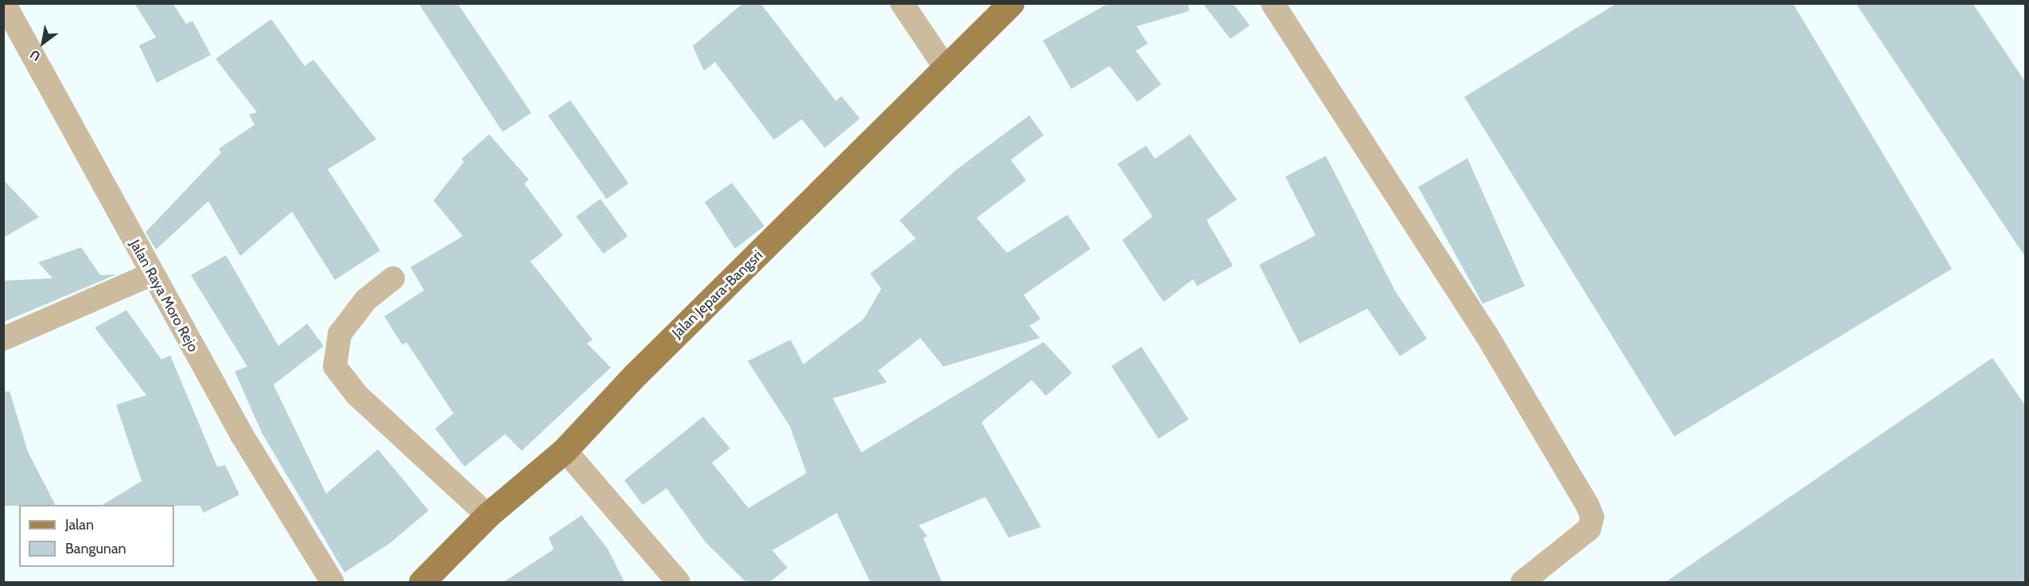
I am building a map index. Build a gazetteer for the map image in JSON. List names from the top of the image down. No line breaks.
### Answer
{"streets":{"main road":["Jalan Jepara-Bangsri"],"street":["Jalan Raya Moro Rejo"]},"legend":["Jalan","Bangunan"],"north":"bottom left"}
